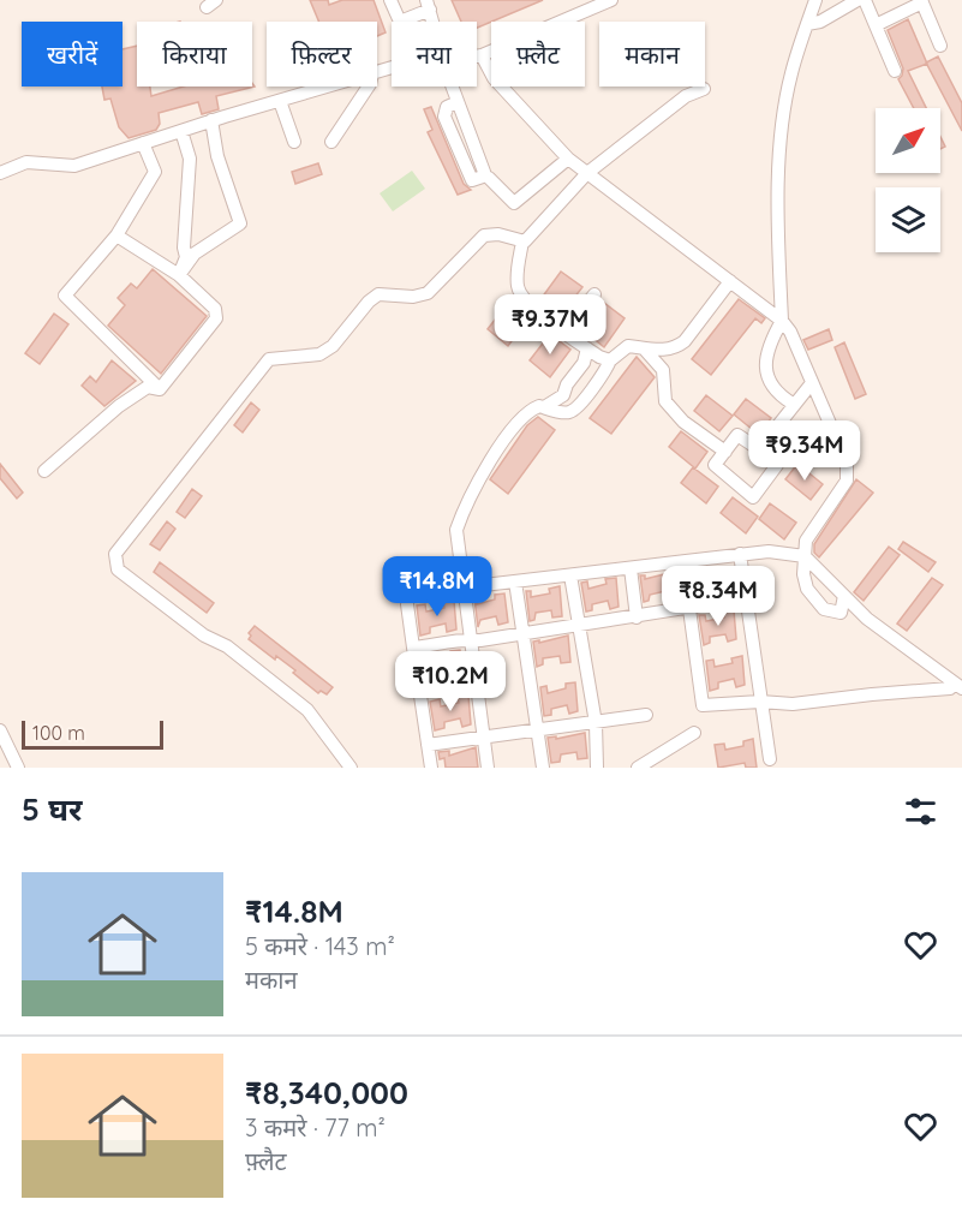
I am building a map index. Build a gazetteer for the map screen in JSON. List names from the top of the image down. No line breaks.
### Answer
{"scale_bar":"100 m","north":"top right","page":{"chip":["खरीदें","किराया","फ़िल्टर","नया","फ़्लैट","मकान"],"price":["₹9.37M","₹9.34M","₹14.8M","₹8.34M","₹10.2M"],"scale":"100 m","heading":"5 घर","list":[{"name":"₹14.8M","note":"5 कमरे · 143 m² · मकान"},{"name":"₹8,340,000","note":"3 कमरे · 77 m² · फ़्लैट"}]}}
